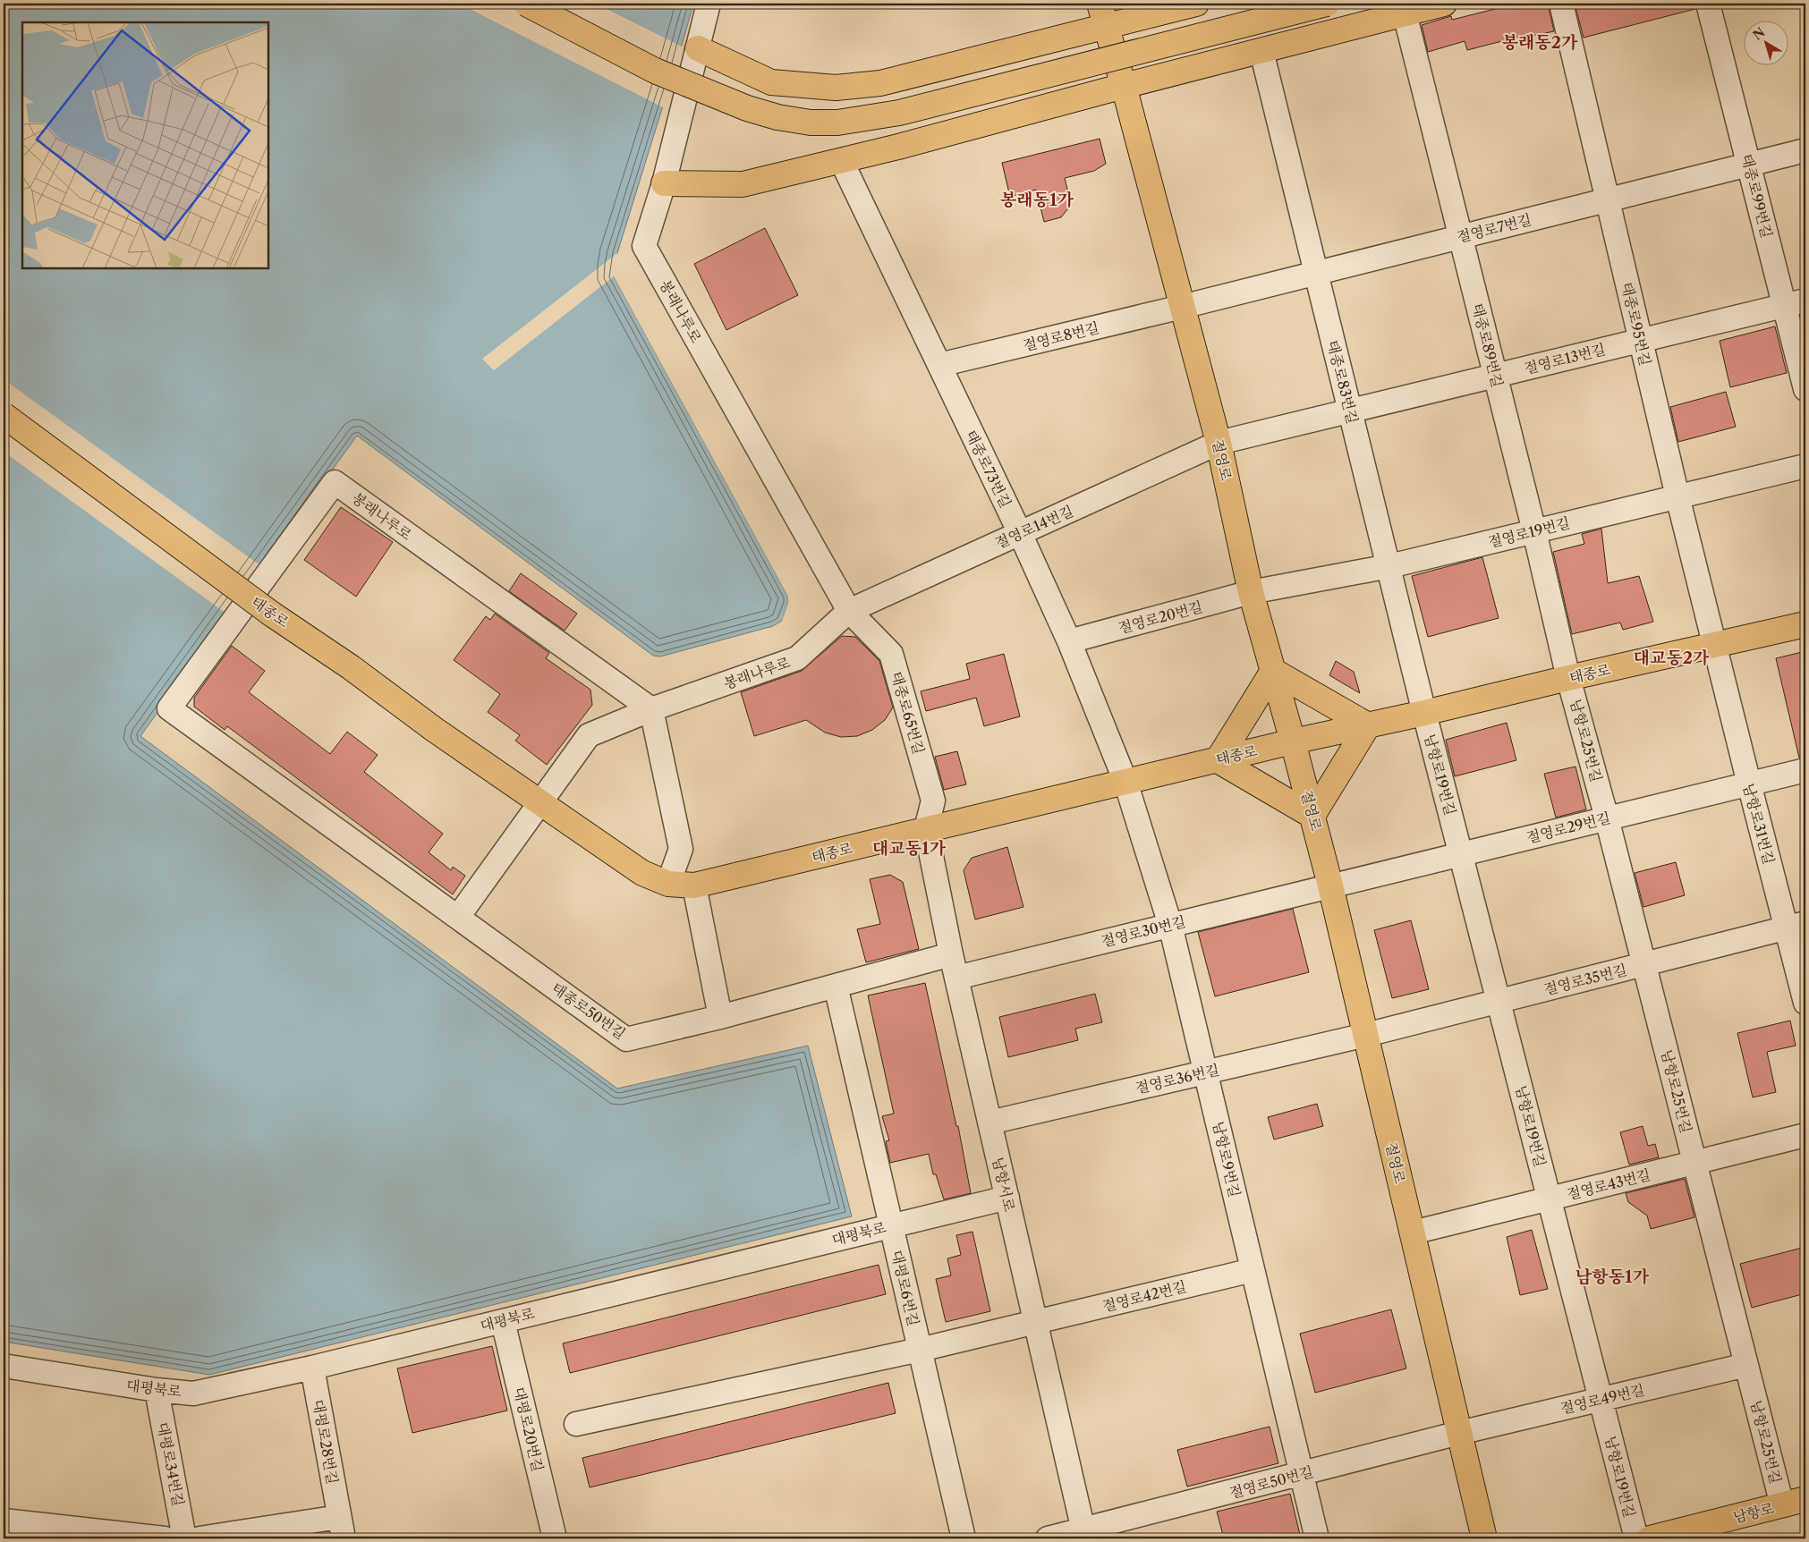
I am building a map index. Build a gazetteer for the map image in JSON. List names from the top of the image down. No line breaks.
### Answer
{"streets":{"main road":["절영로","태종로","남항로"],"street":["태종로99번길","절영로7번길","봉래나루로","태종로95번길","절영로8번길","태종로89번길","절영로13번길","태종로83번길","태종로73번길","절영로14번길","절영로19번길","절영로20번길","태종로65번길","남항로25번길","남항로19번길","남항로31번길","절영로29번길","절영로30번길","절영로35번길","태종로50번길","절영로36번길","남항로9번길","남항서로","절영로43번길","대평북로","대평로6번길","절영로42번길","절영로49번길","대평로20번길","대평로28번길","대평로34번길","절영로50번길"]},"crossings":[["태종로99번길","절영로7번길"],["태종로99번길","절영로13번길"],["절영로7번길","태종로95번길"],["절영로7번길","절영로8번길"],["절영로7번길","태종로89번길"],["절영로7번길","태종로83번길"],["절영로7번길","절영로"],["봉래나루로","절영로14번길"],["봉래나루로","태종로65번길"],["봉래나루로","태종로50번길"],["태종로95번길","절영로13번길"],["태종로95번길","절영로19번길"],["태종로95번길","태종로"],["태종로95번길","남항로31번길"],["절영로8번길","절영로"],["절영로8번길","태종로73번길"],["태종로89번길","절영로13번길"],["태종로89번길","절영로19번길"],["태종로89번길","태종로"],["태종로89번길","남항로25번길"],["절영로13번길","태종로83번길"],["절영로13번길","절영로"],["절영로13번길","절영로14번길"],["태종로83번길","절영로19번길"],["태종로83번길","태종로"],["태종로83번길","남항로19번길"],["절영로","절영로14번길"],["절영로","절영로19번길"],["절영로","태종로"],["절영로","절영로20번길"],["절영로","절영로29번길"],["절영로","절영로30번길"],["절영로","절영로35번길"],["절영로","절영로36번길"],["절영로","절영로43번길"],["절영로","절영로49번길"],["절영로","절영로50번길"],["태종로73번길","절영로14번길"],["태종로73번길","태종로"],["태종로73번길","절영로20번길"],["태종로73번길","남항로9번길"],["절영로14번길","태종로65번길"],["절영로19번길","절영로20번길"],["태종로","태종로65번길"],["태종로","남항로25번길"],["태종로","남항로19번길"],["태종로","남항로31번길"],["태종로","남항로9번길"],["태종로","남항서로"],["태종로65번길","남항서로"],["남항로25번길","절영로29번길"],["남항로25번길","절영로35번길"],["남항로25번길","절영로43번길"],["남항로25번길","절영로49번길"],["남항로25번길","남항로"],["남항로19번길","절영로29번길"],["남항로19번길","절영로35번길"],["남항로19번길","절영로43번길"],["남항로19번길","절영로49번길"],["남항로31번길","절영로29번길"],["남항로31번길","절영로35번길"],["절영로29번길","절영로30번길"],["절영로30번길","남항로9번길"],["절영로30번길","남항서로"],["절영로35번길","절영로36번길"],["태종로50번길","남항서로"],["태종로50번길","대평로6번길"],["절영로36번길","남항로9번길"],["절영로36번길","남항서로"],["남항로9번길","절영로42번길"],["남항로9번길","절영로50번길"],["남항서로","대평북로"],["남항서로","절영로42번길"],["남항서로","절영로50번길"],["대평북로","대평로6번길"],["대평북로","대평로20번길"],["대평북로","대평로28번길"],["대평북로","대평로34번길"],["대평로6번길","절영로42번길"],["절영로49번길","절영로50번길"]],"districts":["봉래동2가","봉래동1가","대교동2가","대교동1가","남항동1가"],"north":"top left"}
